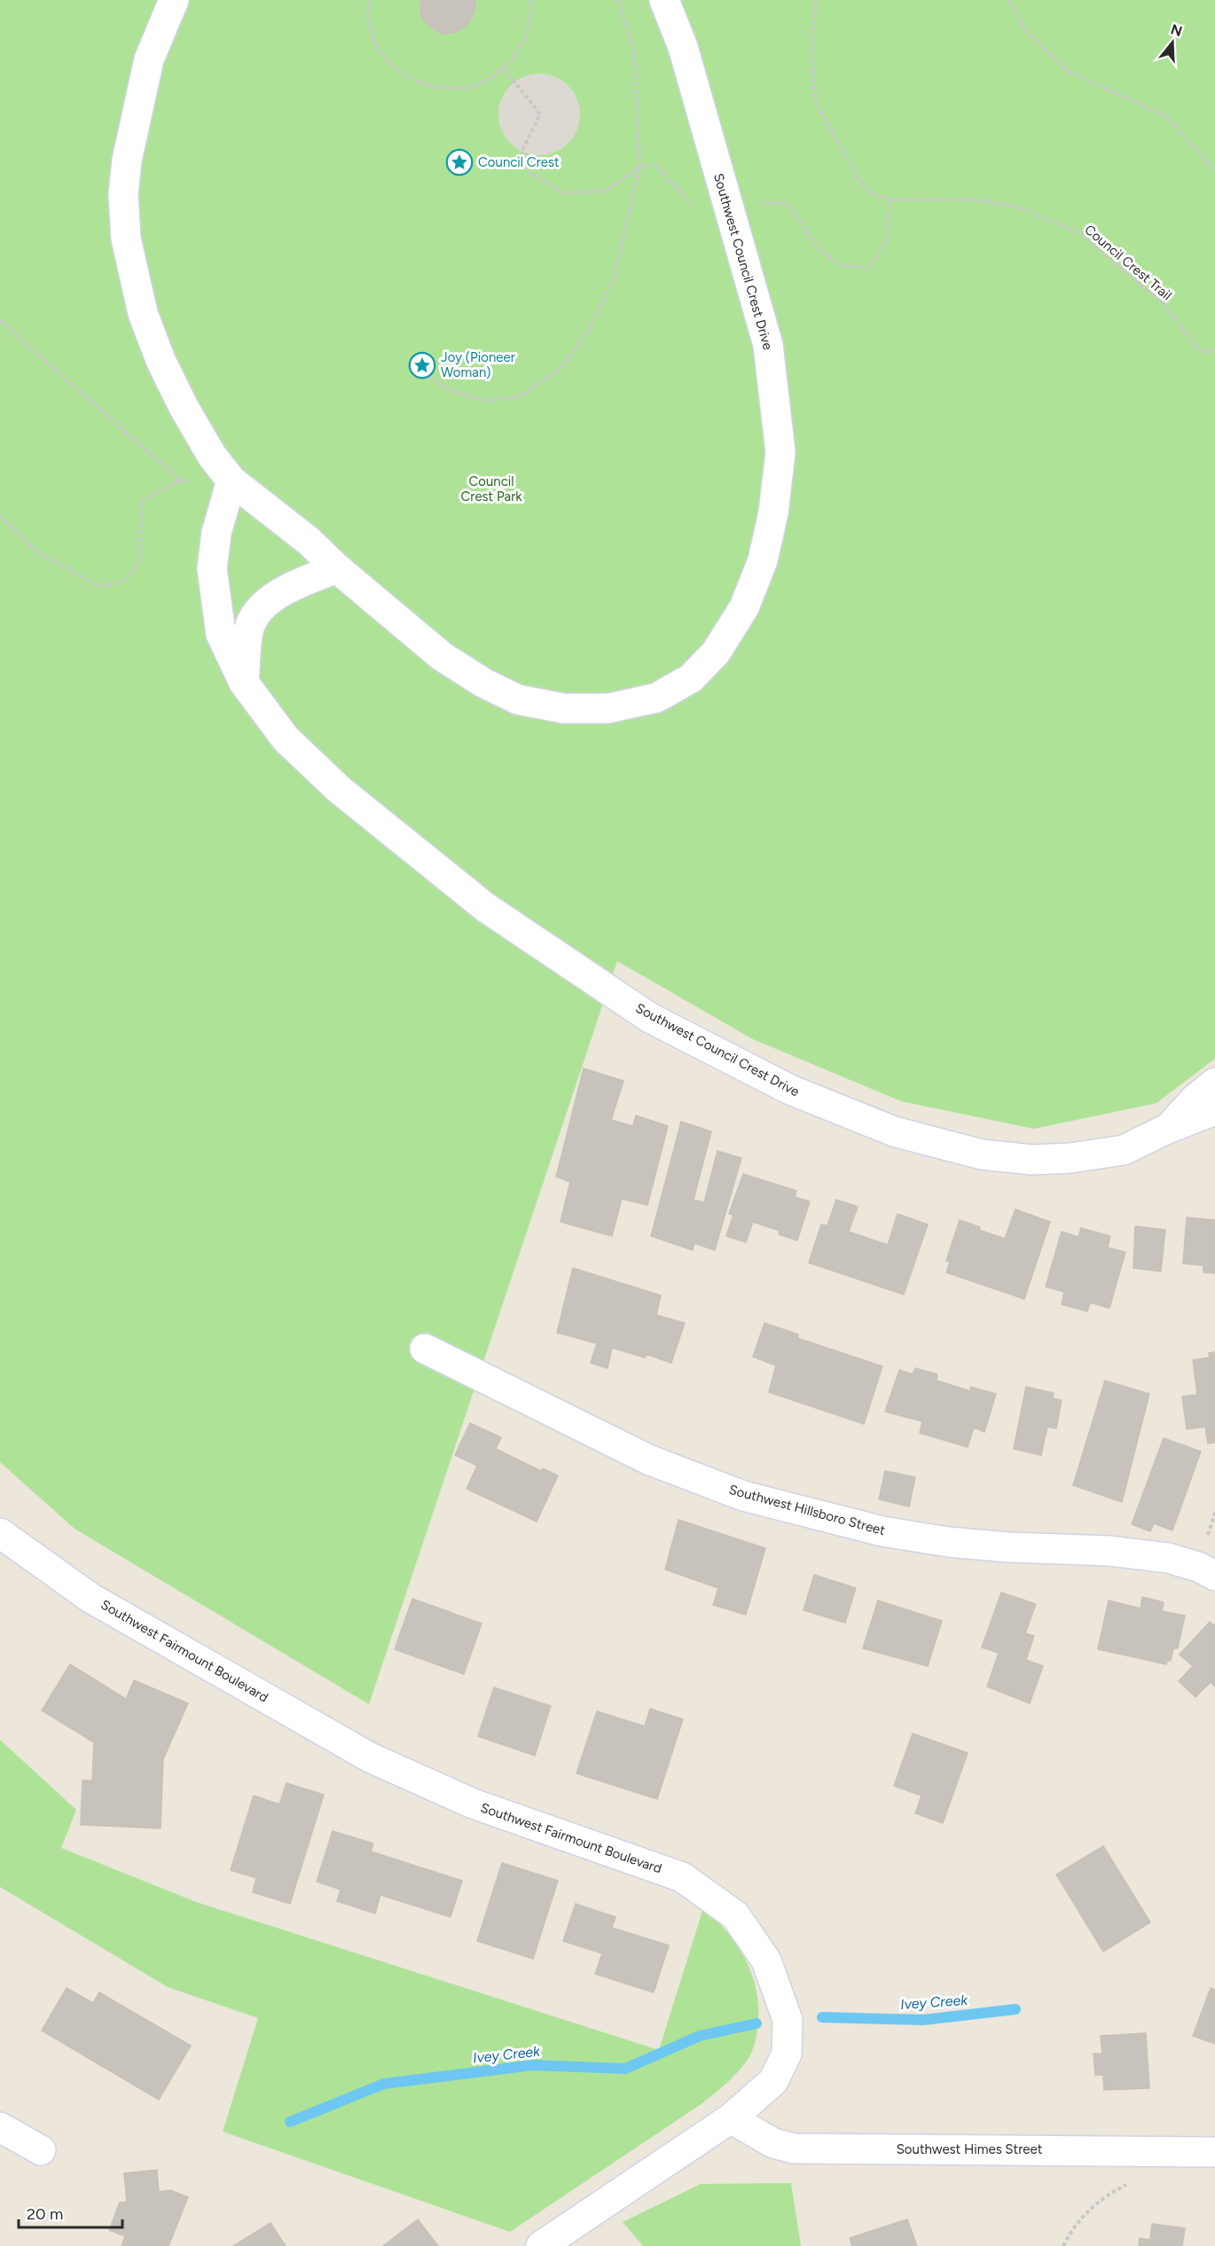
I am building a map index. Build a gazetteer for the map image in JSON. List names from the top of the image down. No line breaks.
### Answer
{"streets":{"street":["Southwest Council Crest Drive","Southwest Hillsboro Street","Southwest Fairmount Boulevard","Southwest Himes Street"],"path":["Council Crest Trail"]},"crossings":[["Southwest Fairmount Boulevard","Southwest Himes Street"]],"water":["Ivey Creek"],"parks":["Council Crest Park"],"places":{"place":["Council Crest","Joy (Pioneer Woman)"]},"scale_bar":"20 m","north":"top"}
